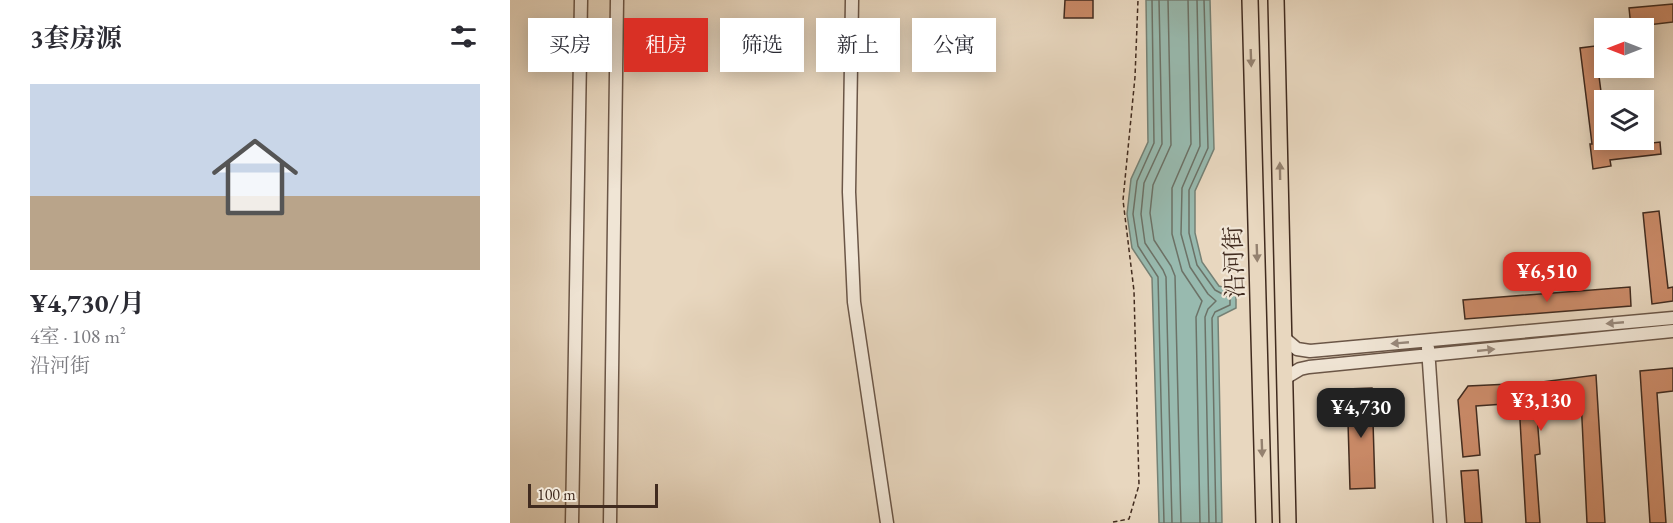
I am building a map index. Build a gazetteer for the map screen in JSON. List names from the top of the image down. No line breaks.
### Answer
{"streets":{"main road":["沿河街"]},"scale_bar":"100 m","north":"left","page":{"heading":"3套房源","chip":["买房","租房","筛选","新上","公寓"],"list":[{"name":"¥4,730/月","note":"4室 · 108 m² · 沿河街"}],"price":["¥6,510","¥3,130","¥4,730"],"scale":"100 m"}}
